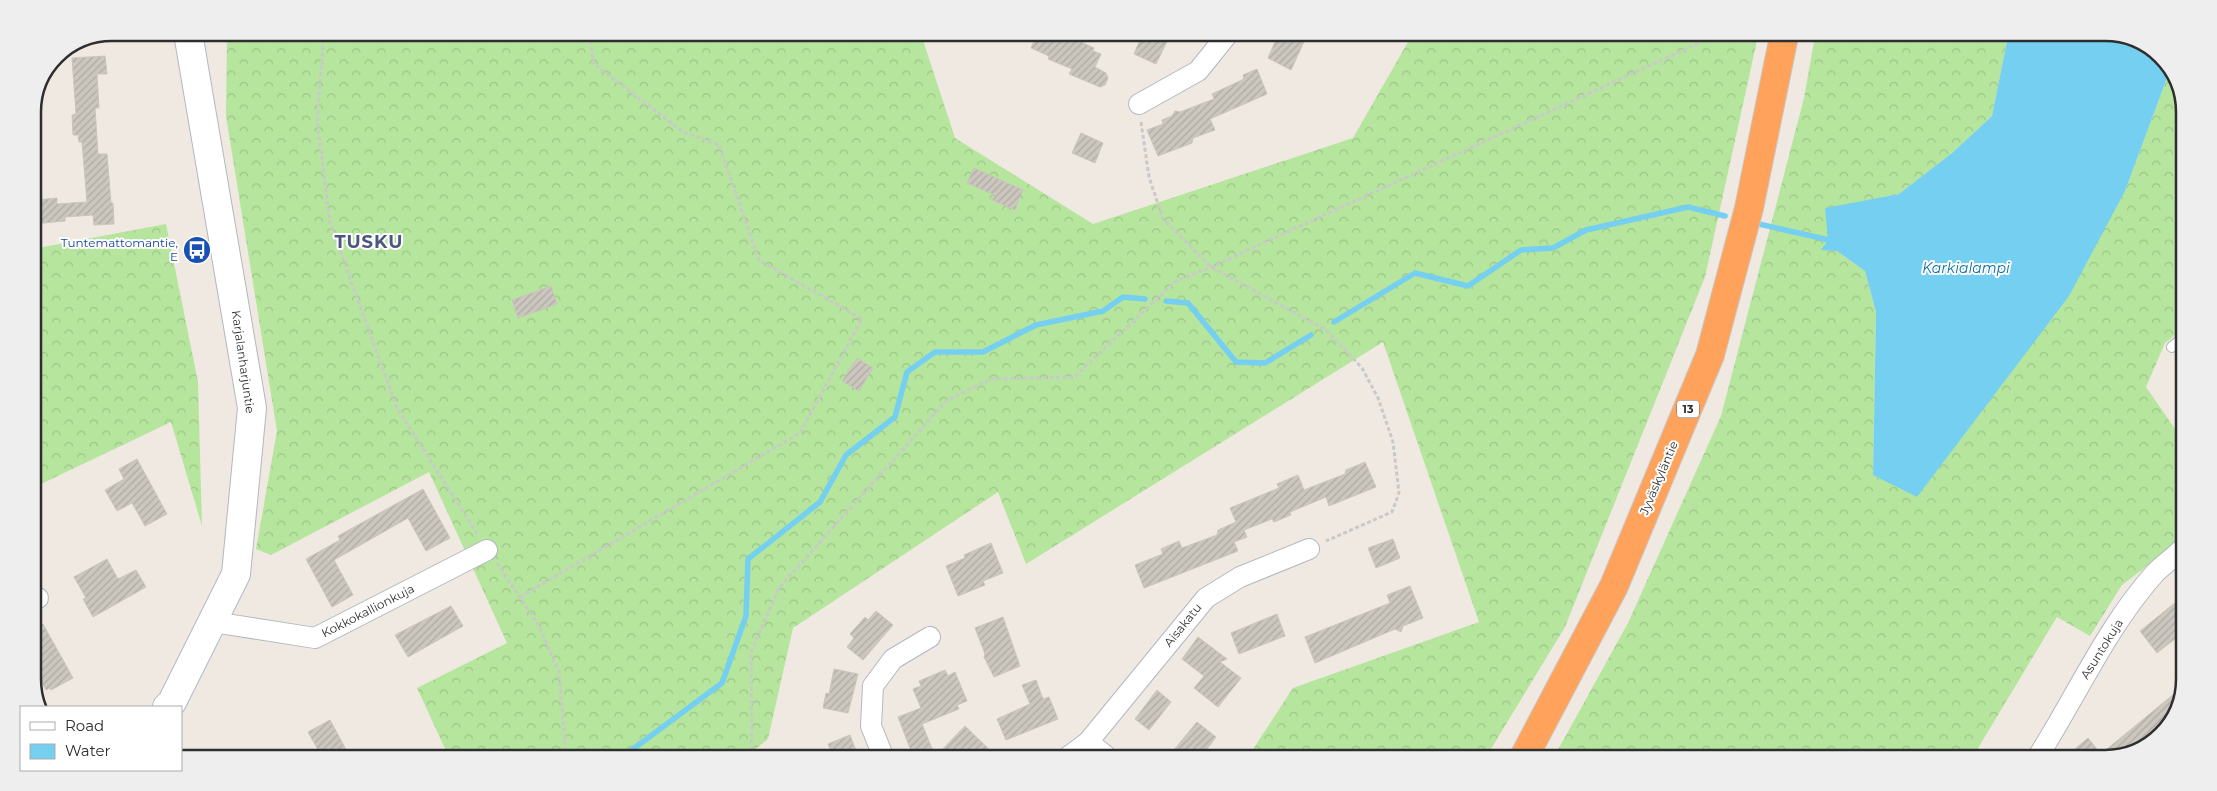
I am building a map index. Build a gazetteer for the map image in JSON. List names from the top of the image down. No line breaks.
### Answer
{"streets":{"highway":["13","Jyväskyläntie"],"street":["Karjalanharjuntie","Kokkokallionkuja","Aisakatu","Asuntokuja"]},"crossings":[["Karjalanharjuntie","Kokkokallionkuja"]],"districts":["TUSKU"],"water":["Karkialampi"],"places":{"bus stop":["Tuntemattomantie, E"]},"legend":["Road","Water"]}
